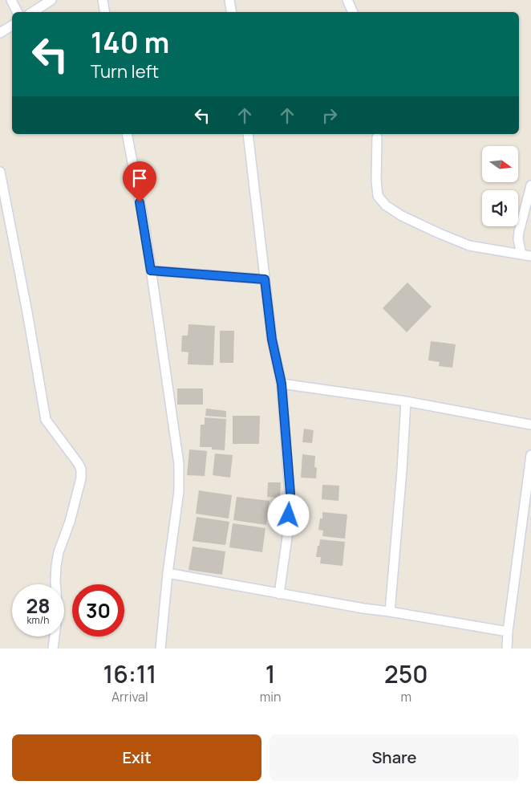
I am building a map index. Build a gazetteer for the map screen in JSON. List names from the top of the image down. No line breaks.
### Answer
{"north":"right","page":{"turn":["140 m","Turn left"],"speed":"28 km/h","limit":"30","eta":["16:11","Arrival","1","min","250","m"],"buttons":["Exit","Share"]}}
